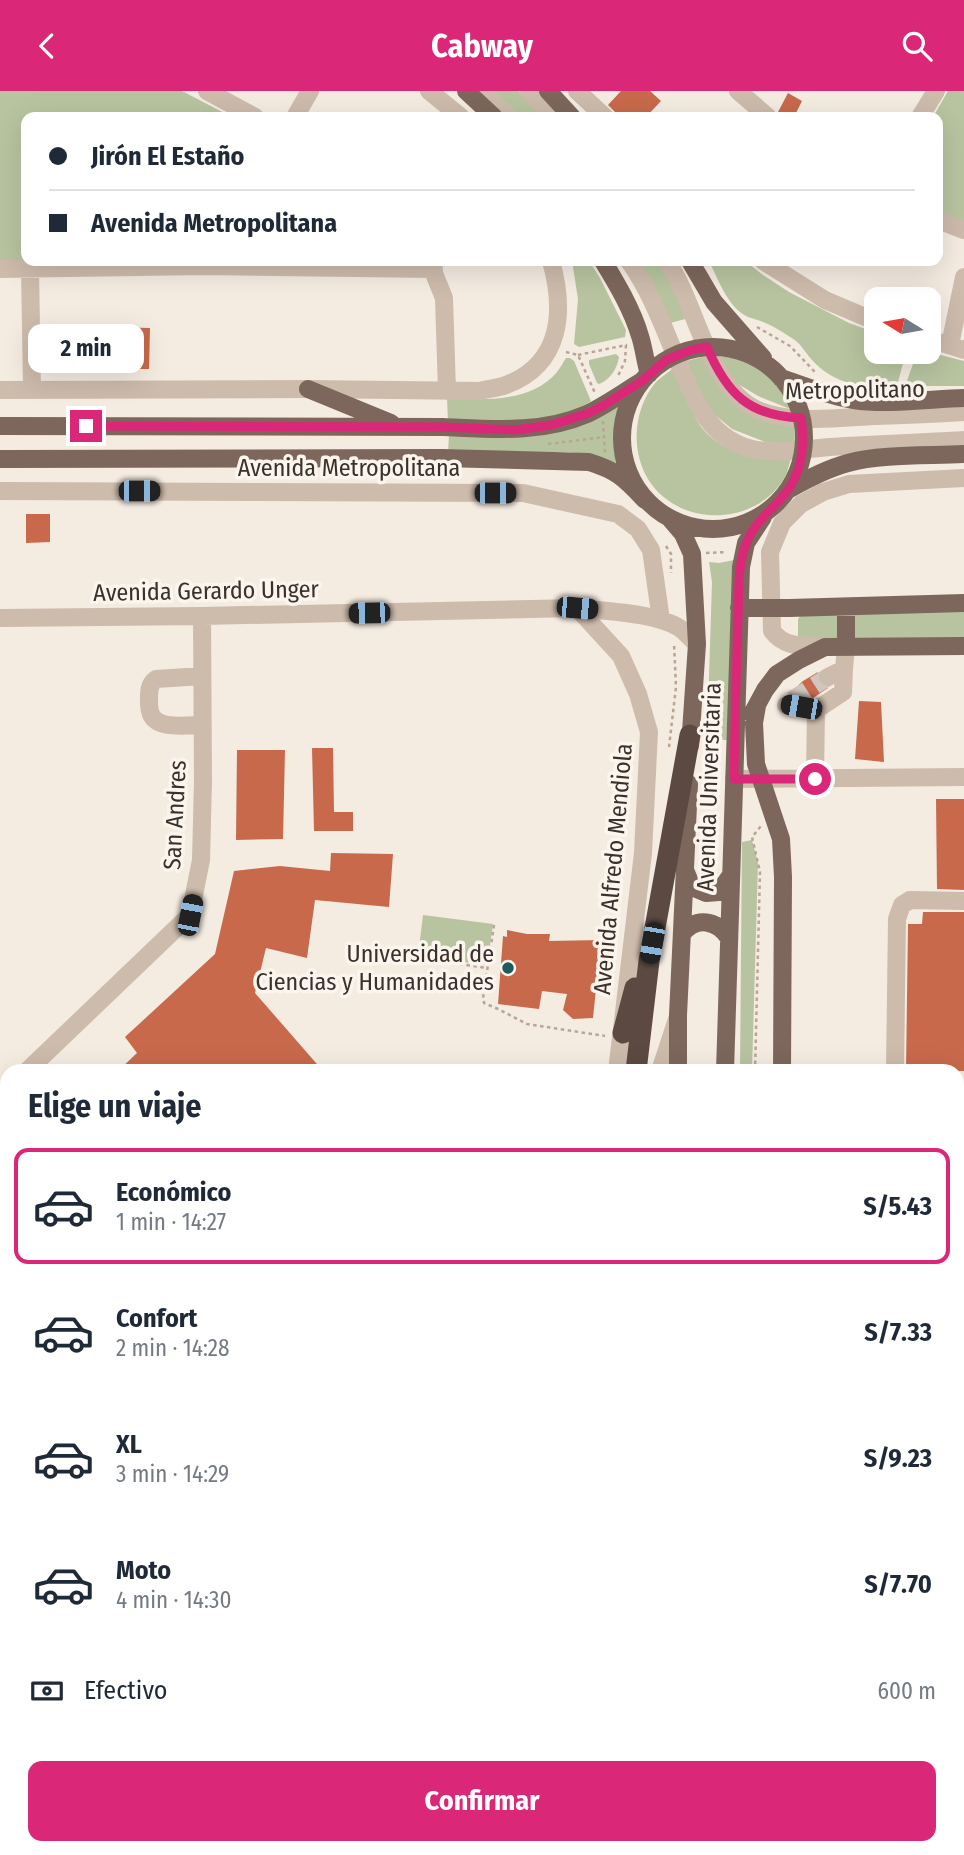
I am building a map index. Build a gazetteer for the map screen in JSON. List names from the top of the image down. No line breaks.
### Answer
{"streets":{"main road":["Avenida Metropolitana","Avenida Universitaria"],"street":["Metropolitano","Avenida Gerardo Unger","San Andres","Avenida Alfredo Mendiola"]},"crossings":[["Avenida Metropolitana","Avenida Gerardo Unger"],["Avenida Metropolitana","Avenida Universitaria"],["Avenida Gerardo Unger","Avenida Universitaria"],["Avenida Gerardo Unger","San Andres"],["Avenida Gerardo Unger","Avenida Alfredo Mendiola"]],"places":["Universidad de Ciencias y Humanidades"],"north":"left","page":{"header":"Cabway","banner":["Jirón El Estaño","Avenida Metropolitana"],"bubble":"2 min","heading":"Elige un viaje","list":[{"name":"Económico","note":"1 min · 14:27","value":"S/5.43"},{"name":"Confort","note":"2 min · 14:28","value":"S/7.33"},{"name":"XL","note":"3 min · 14:29","value":"S/9.23"},{"name":"Moto","note":"4 min · 14:30","value":"S/7.70"}],"pay":["Efectivo","600 m"],"buttons":"Confirmar"}}
